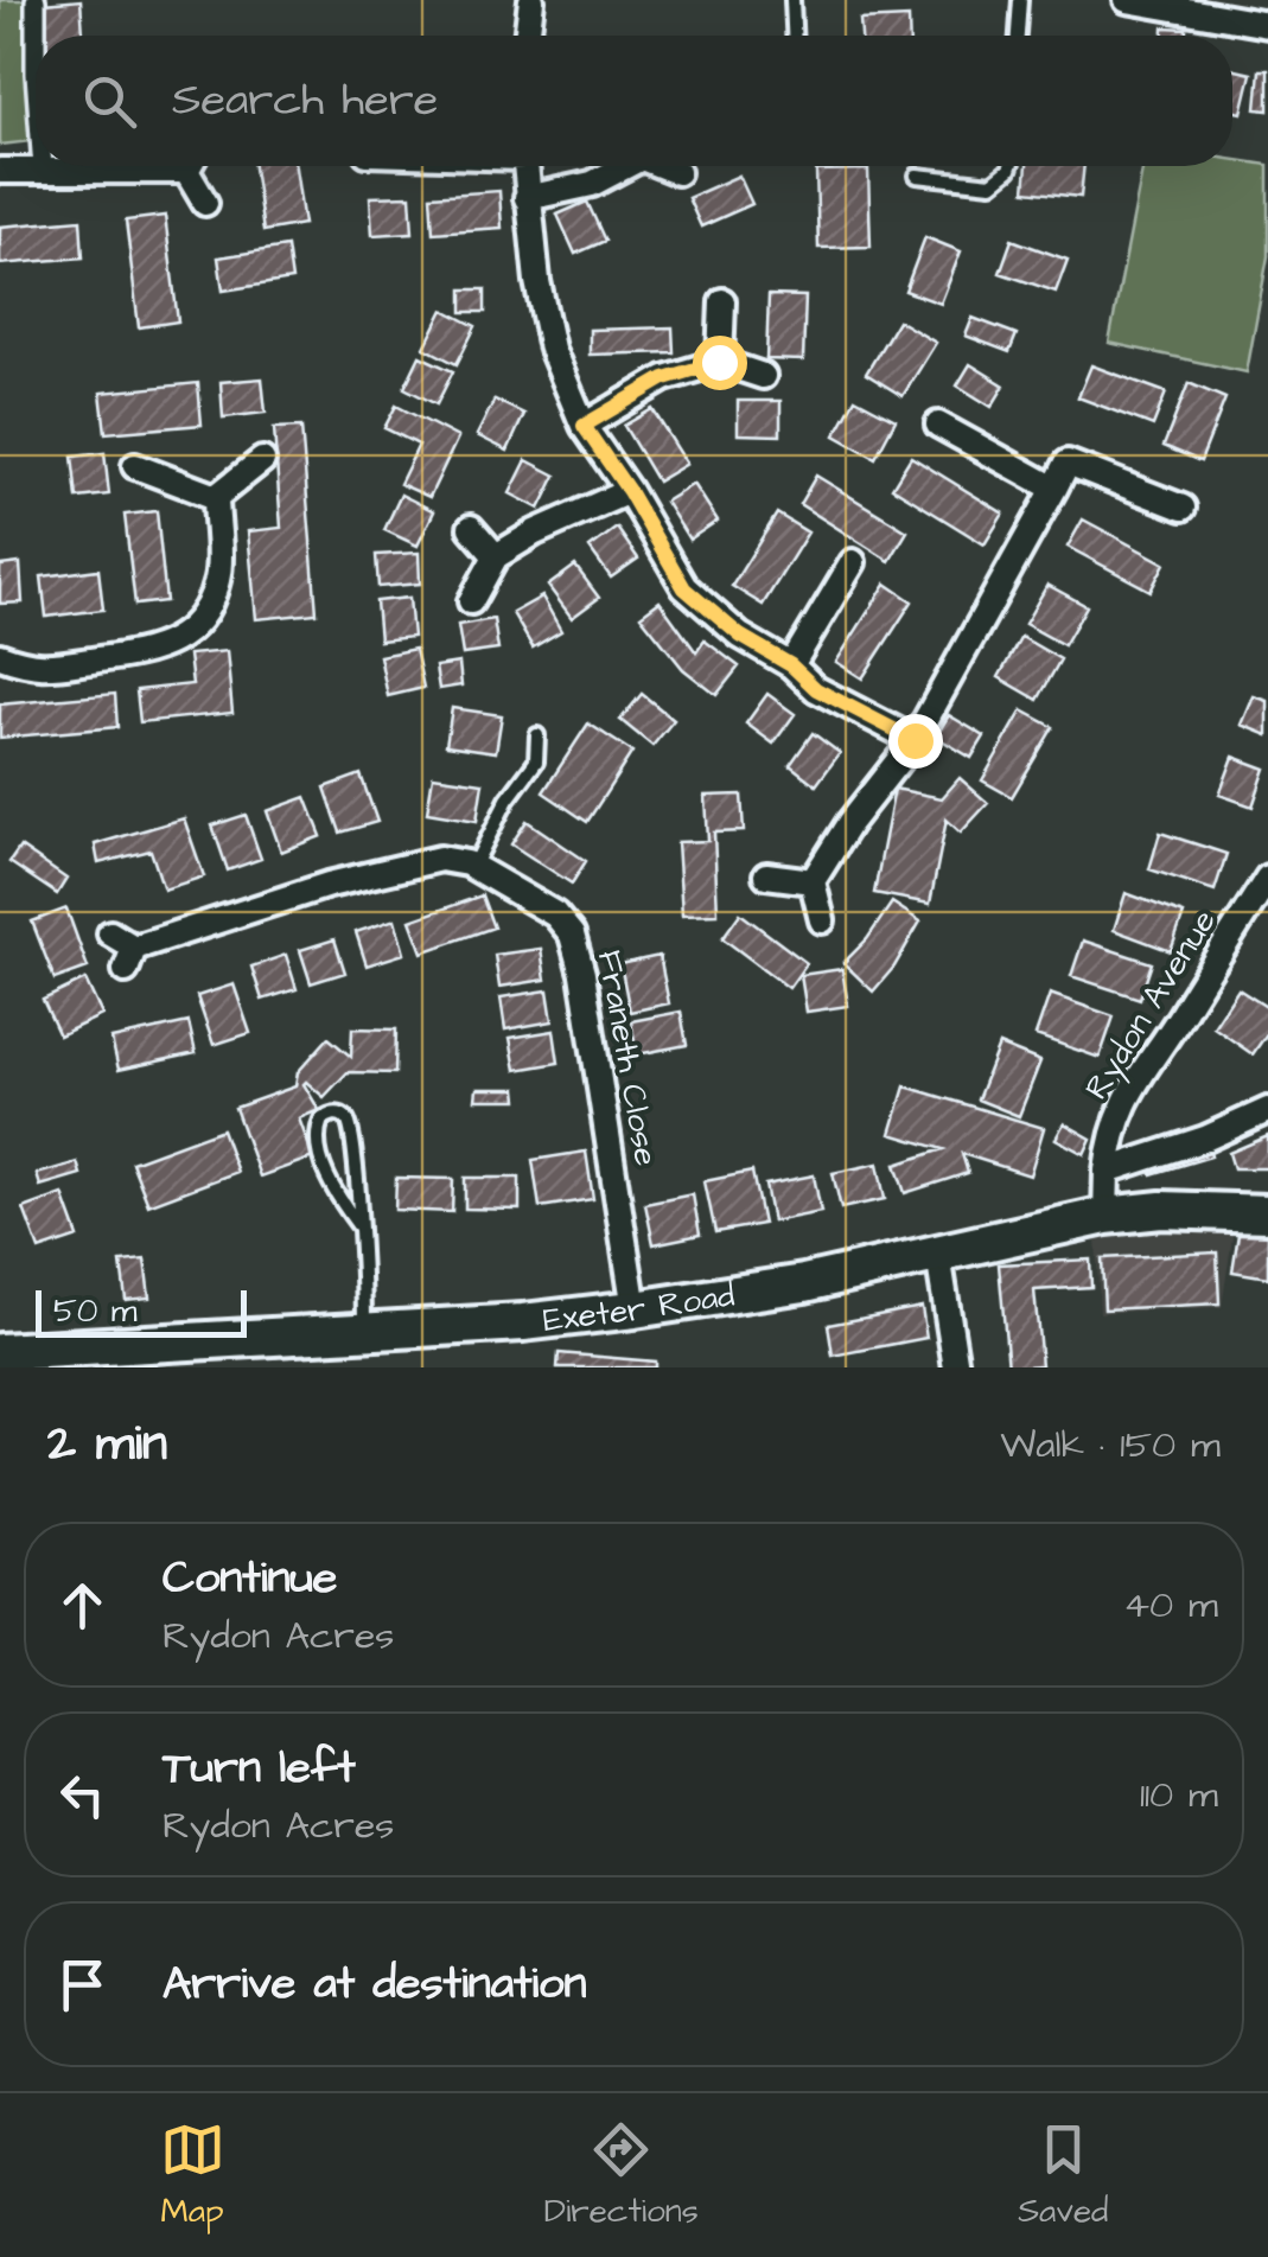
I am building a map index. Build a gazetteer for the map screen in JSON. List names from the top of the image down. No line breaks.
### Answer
{"streets":{"main road":["Exeter Road"],"street":["Rydon Avenue","Franeth Close"]},"crossings":[["Rydon Avenue","Exeter Road"],["Franeth Close","Exeter Road"]],"scale_bar":"50 m","page":{"search":"Search here","scale":"50 m","heading":["2 min","Walk · 150 m"],"list":[["Continue","Rydon Acres","40 m"],["Turn left","Rydon Acres","110 m"],"Arrive at destination"],"nav":["Map","Directions","Saved"]}}
